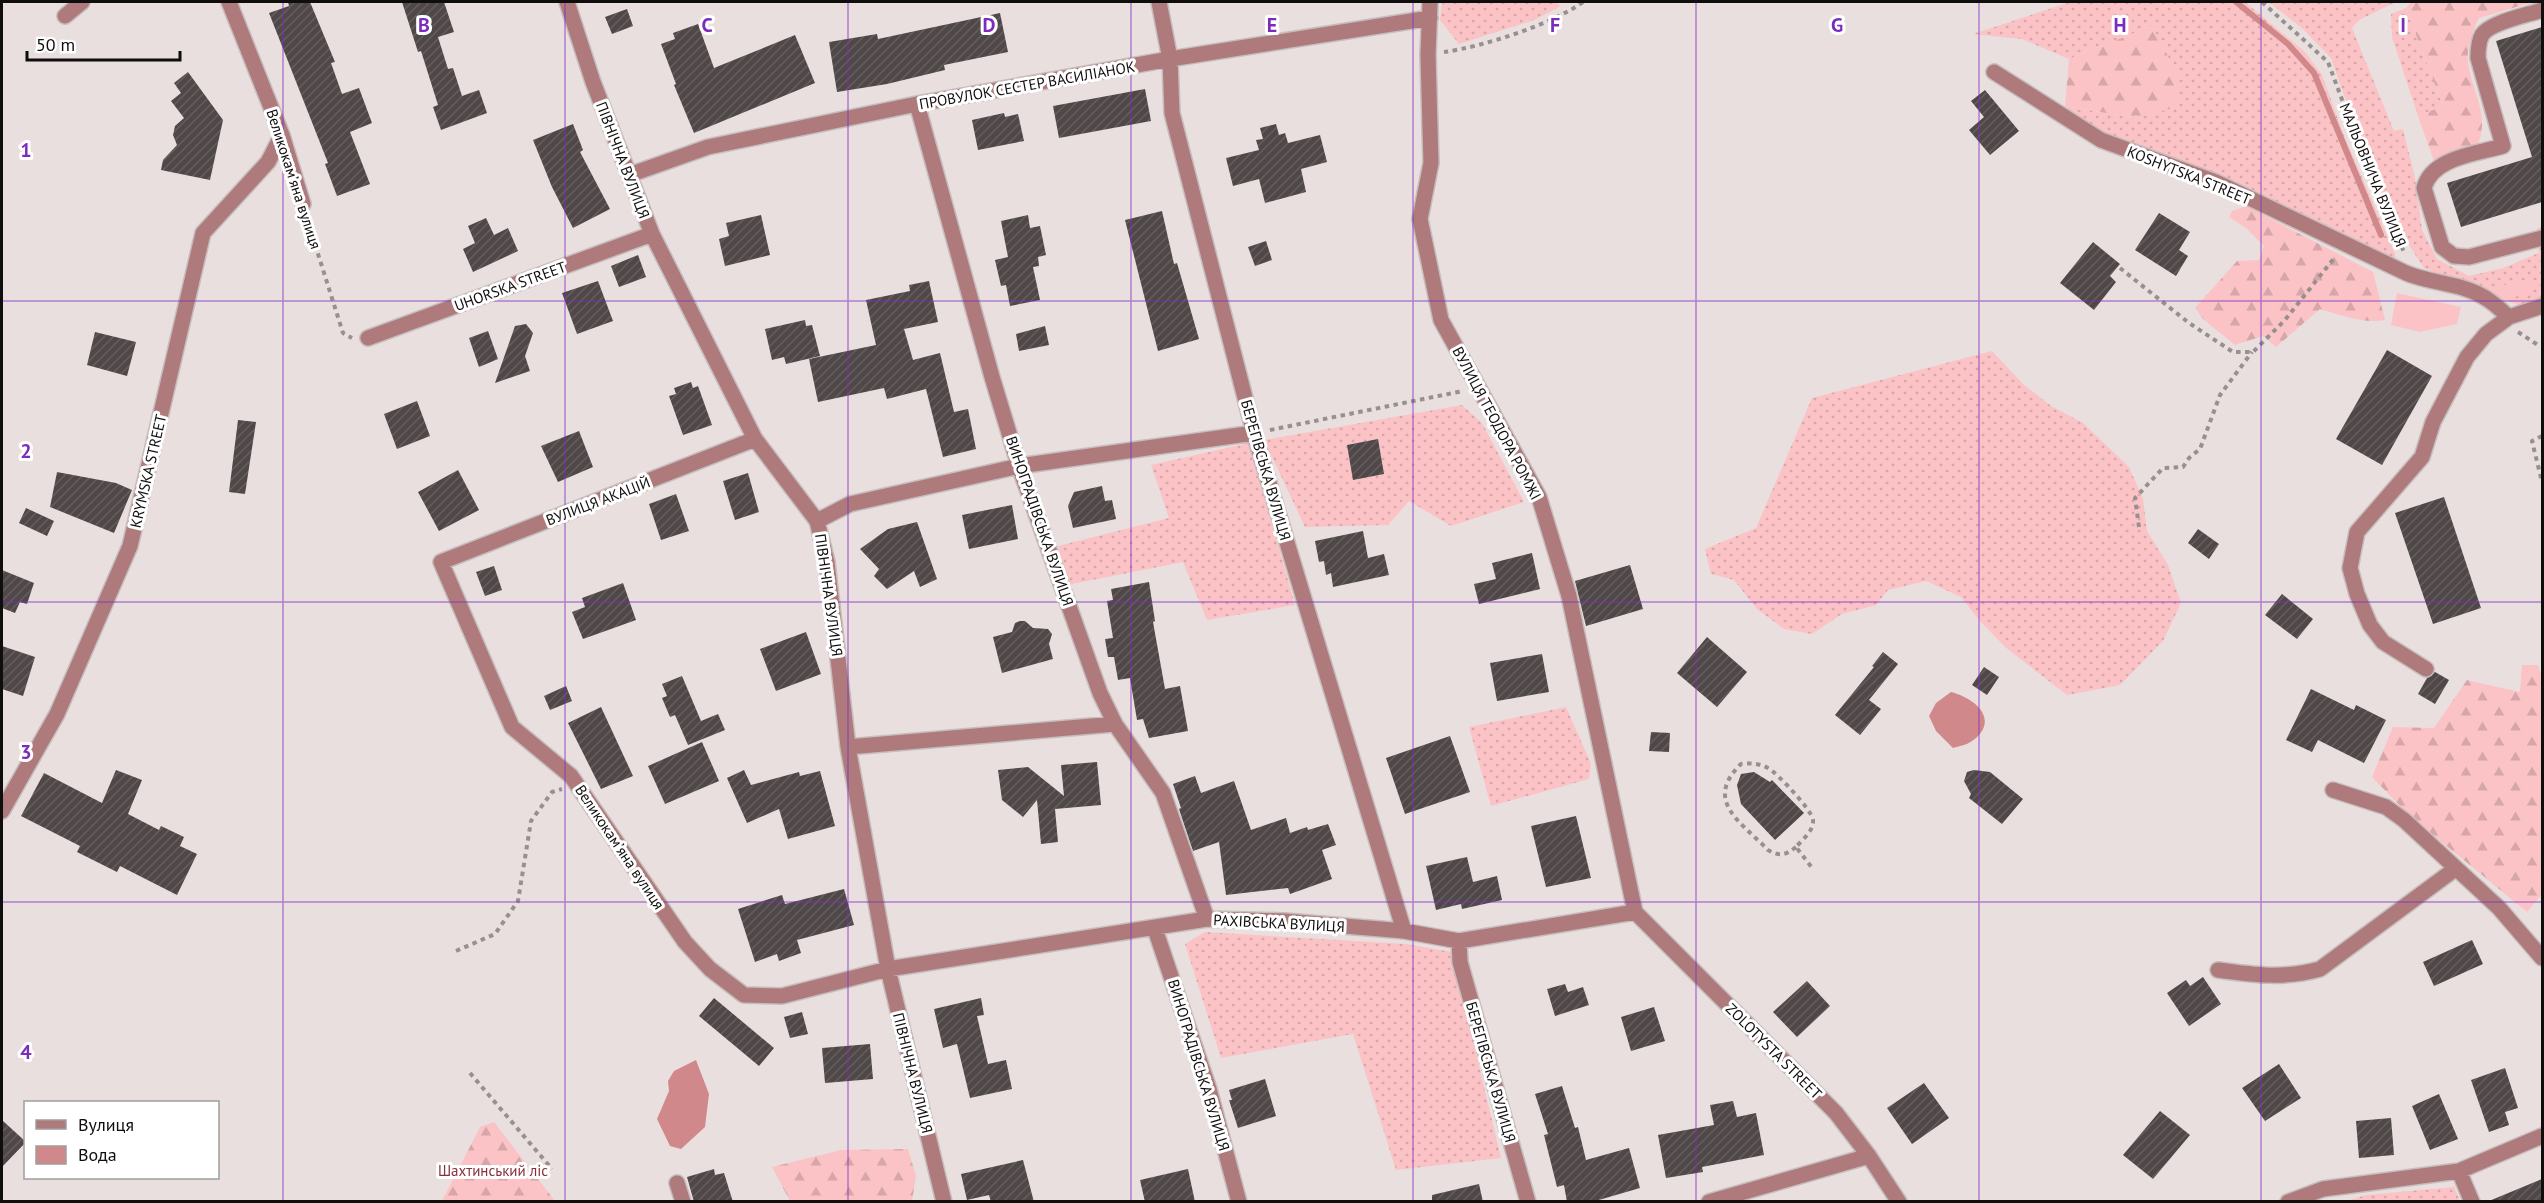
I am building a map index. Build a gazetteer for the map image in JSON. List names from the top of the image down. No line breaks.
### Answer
{"streets":{"street":["ПРОВУЛОК СЕСТЕР ВАСИЛІАНОК","ПІВНІЧНА ВУЛИЦЯ","KOSHYTSKA STREET","Великокамʼяна вулиця","UHORSKA STREET","ВУЛИЦЯ ТЕОДОРА РОМЖІ","БЕРЕГІВСЬКА ВУЛИЦЯ","KRYMSKA STREET","ВУЛИЦЯ АКАЦІЙ","ВИНОГРАДІВСЬКА ВУЛИЦЯ","РАХІВСЬКА ВУЛИЦЯ","ZOLOTYSTA STREET"],"path":["МАЛЬОВНИЧА ВУЛИЦЯ"]},"crossings":[["ПРОВУЛОК СЕСТЕР ВАСИЛІАНОК","ПІВНІЧНА ВУЛИЦЯ"],["ПРОВУЛОК СЕСТЕР ВАСИЛІАНОК","ВУЛИЦЯ ТЕОДОРА РОМЖІ"],["ПРОВУЛОК СЕСТЕР ВАСИЛІАНОК","БЕРЕГІВСЬКА ВУЛИЦЯ"],["ПРОВУЛОК СЕСТЕР ВАСИЛІАНОК","ВИНОГРАДІВСЬКА ВУЛИЦЯ"],["ПІВНІЧНА ВУЛИЦЯ","Великокамʼяна вулиця"],["ПІВНІЧНА ВУЛИЦЯ","UHORSKA STREET"],["ПІВНІЧНА ВУЛИЦЯ","ВУЛИЦЯ АКАЦІЙ"],["ПІВНІЧНА ВУЛИЦЯ","РАХІВСЬКА ВУЛИЦЯ"],["KOSHYTSKA STREET","МАЛЬОВНИЧА ВУЛИЦЯ"],["Великокамʼяна вулиця","UHORSKA STREET"],["Великокамʼяна вулиця","KRYMSKA STREET"],["Великокамʼяна вулиця","ВУЛИЦЯ АКАЦІЙ"],["Великокамʼяна вулиця","РАХІВСЬКА ВУЛИЦЯ"],["ВУЛИЦЯ ТЕОДОРА РОМЖІ","РАХІВСЬКА ВУЛИЦЯ"],["ВУЛИЦЯ ТЕОДОРА РОМЖІ","ZOLOTYSTA STREET"],["БЕРЕГІВСЬКА ВУЛИЦЯ","РАХІВСЬКА ВУЛИЦЯ"],["ВИНОГРАДІВСЬКА ВУЛИЦЯ","РАХІВСЬКА ВУЛИЦЯ"],["РАХІВСЬКА ВУЛИЦЯ","ZOLOTYSTA STREET"]],"parks":["Шахтинський ліс"],"legend":["Вулиця","Вода"],"scale_bar":"50 m","grid":{"columns":["B","C","D","E","F","G","H","I"],"rows":["1","2","3","4"]}}
